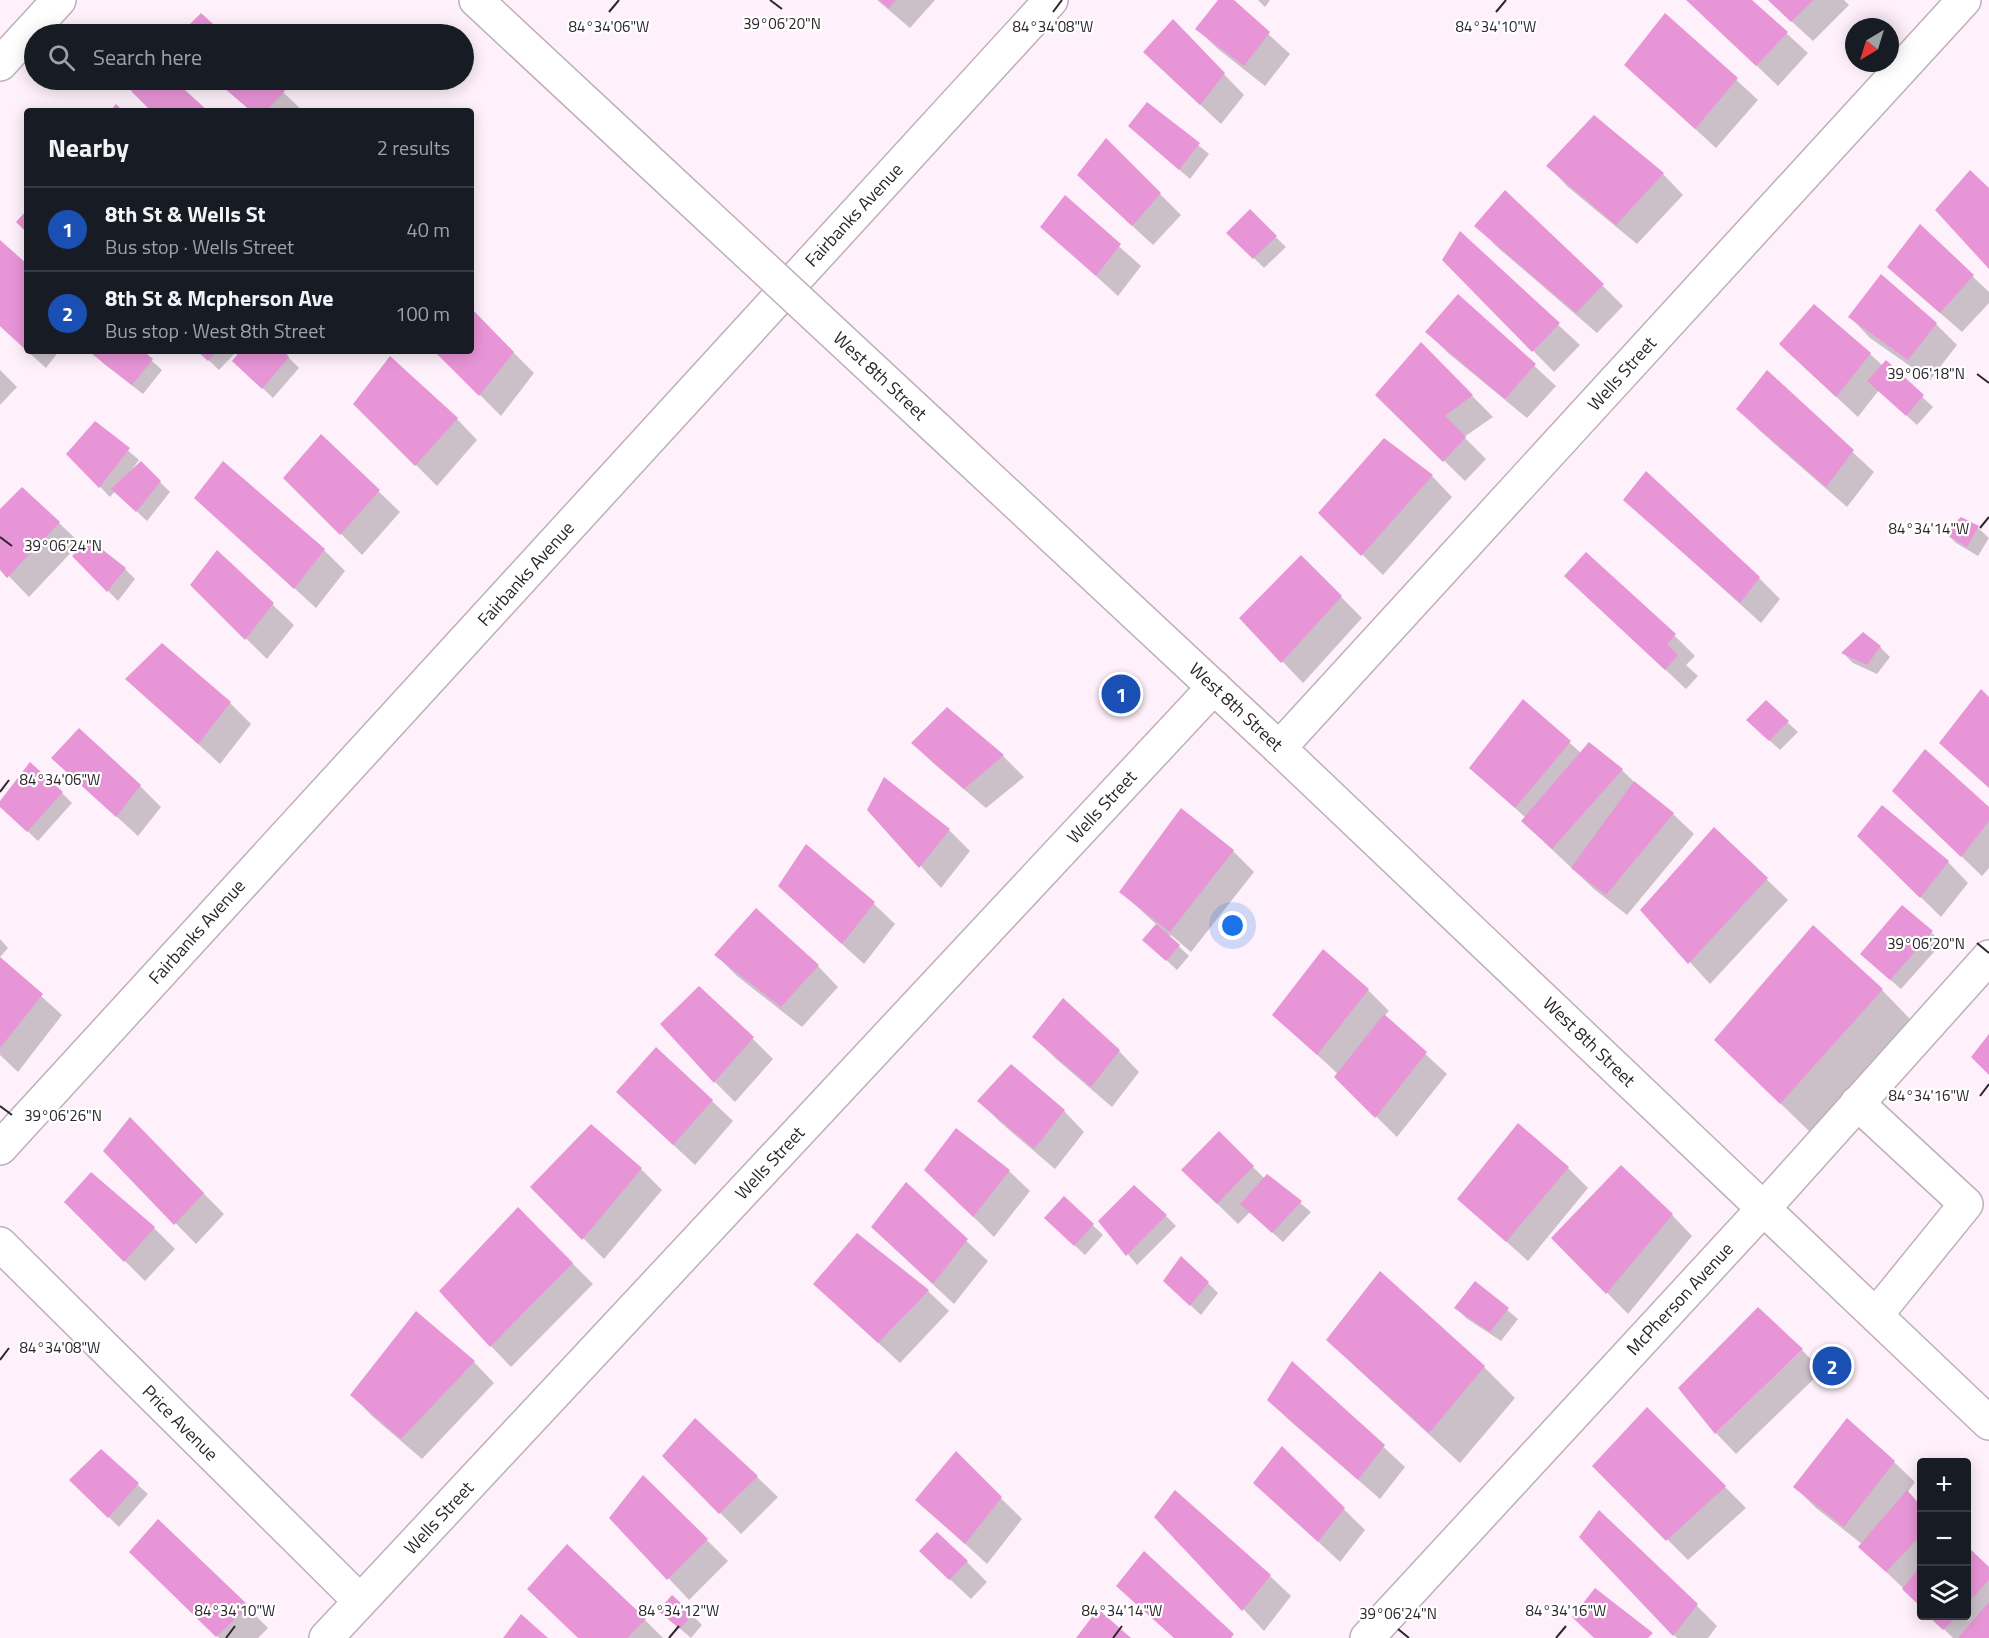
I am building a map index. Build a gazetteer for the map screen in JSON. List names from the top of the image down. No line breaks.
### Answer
{"streets":{"street":["Fairbanks Avenue","Wells Street","West 8th Street","McPherson Avenue","Price Avenue"]},"crossings":[["Wells Street","West 8th Street"],["Wells Street","Price Avenue"],["West 8th Street","McPherson Avenue"]],"north":"bottom left","page":{"search":"Search here","heading":["Nearby","2 results"],"list":[{"mark":"1","name":"8th St & Wells St","note":"Bus stop · Wells Street","value":"40 m"},{"mark":"2","name":"8th St & Mcpherson Ave","note":"Bus stop · West 8th Street","value":"100 m"}],"pins":["1","2"],"map_buttons":["+","−"]},"coordinates":["39°06'20\"N","84°34'06\"W","84°34'08\"W","84°34'10\"W","39°06'18\"N","84°34'14\"W","39°06'24\"N","84°34'16\"W","39°06'26\"N","84°34'12\"W"]}
